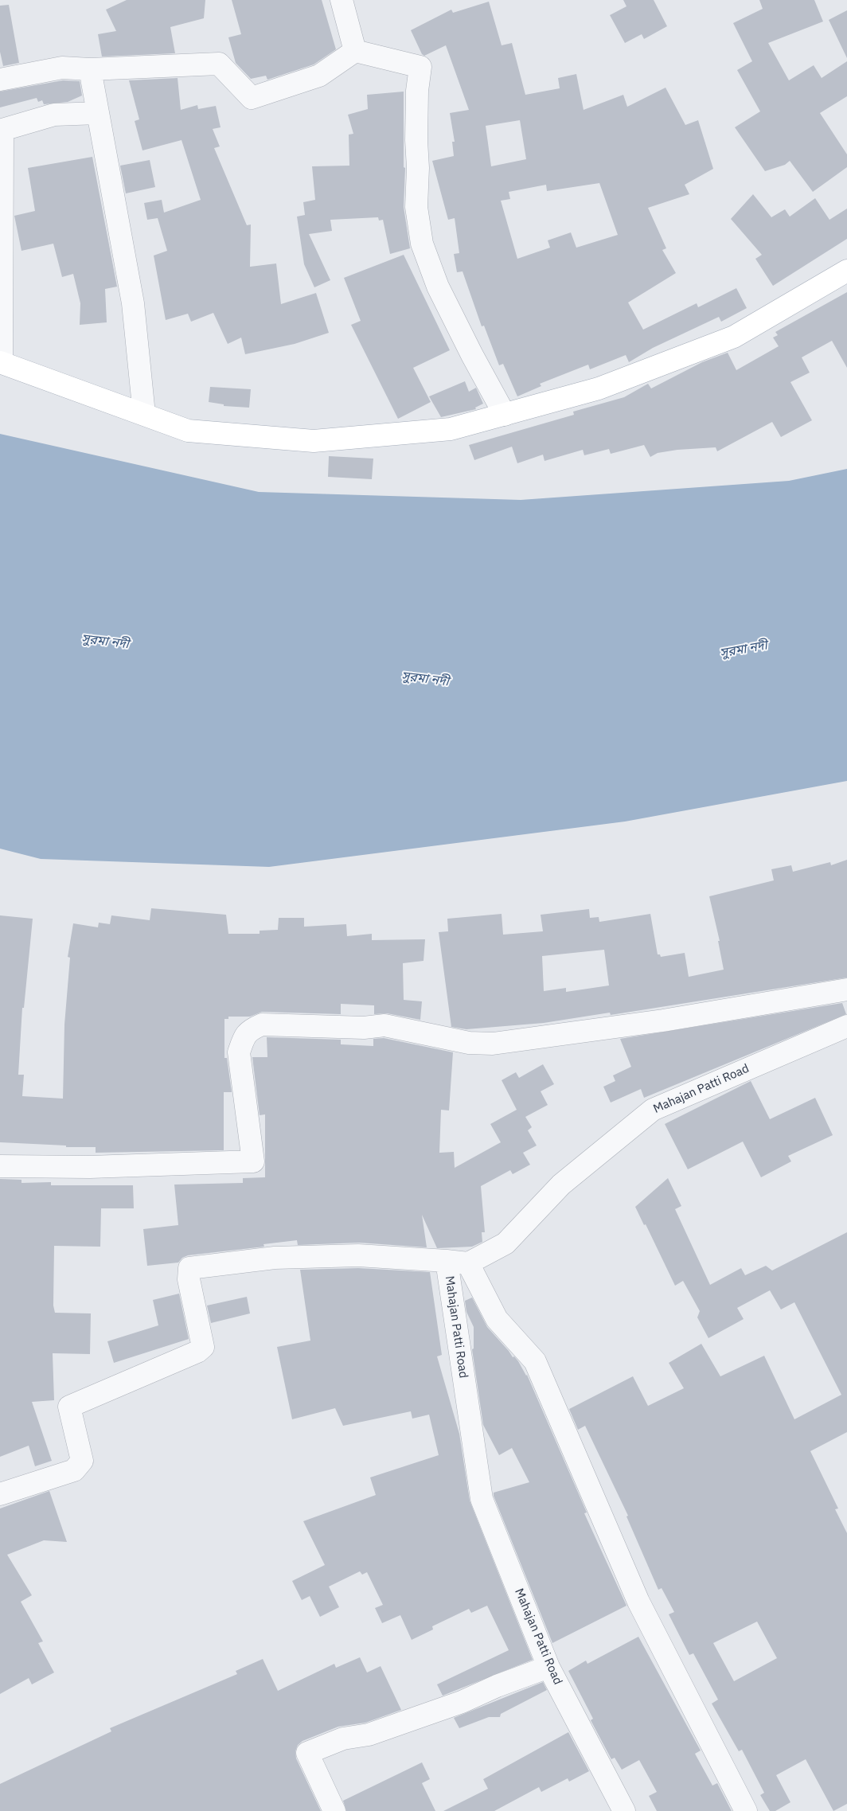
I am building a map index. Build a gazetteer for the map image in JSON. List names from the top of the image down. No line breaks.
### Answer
{"streets":{"street":["Mahajan Patti Road"]},"water":["সুরমা নদী"]}
